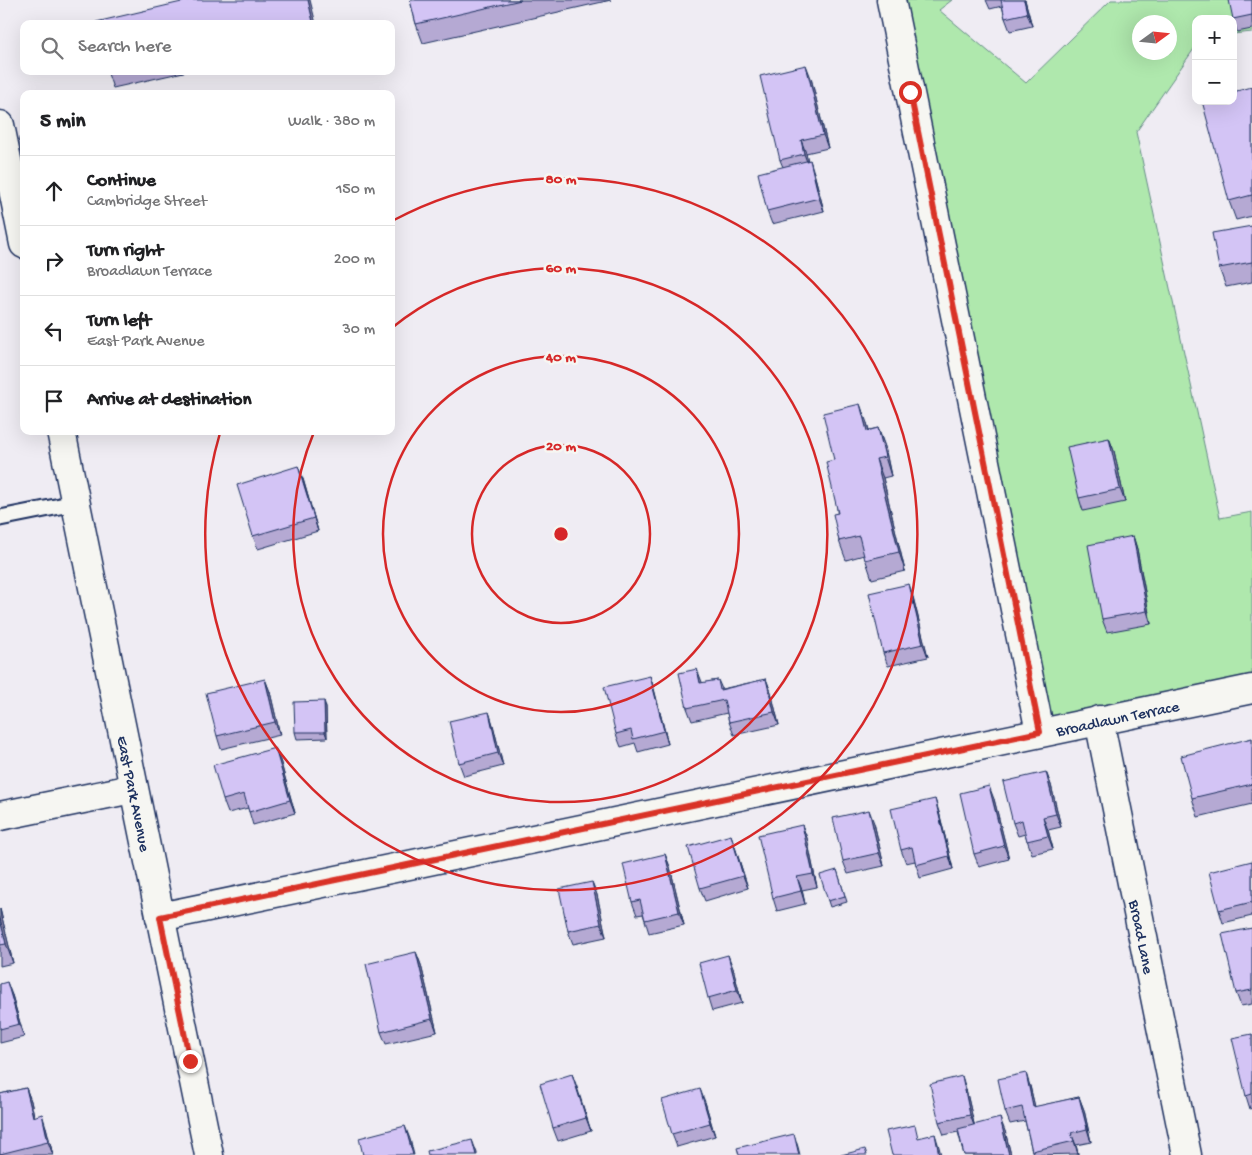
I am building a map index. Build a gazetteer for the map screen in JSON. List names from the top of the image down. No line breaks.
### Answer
{"streets":{"street":["Broadlawn Terrace","East Park Avenue","Broad Lane"]},"crossings":[["Broadlawn Terrace","East Park Avenue"],["Broadlawn Terrace","Broad Lane"]],"north":"right","page":{"map_buttons":["+","−"],"search":"Search here","heading":["5 min","Walk · 380 m"],"list":[["Continue","Cambridge Street","150 m"],["Turn right","Broadlawn Terrace","200 m"],["Turn left","East Park Avenue","30 m"],"Arrive at destination"]},"rings":["80 m","60 m","40 m","20 m"]}
